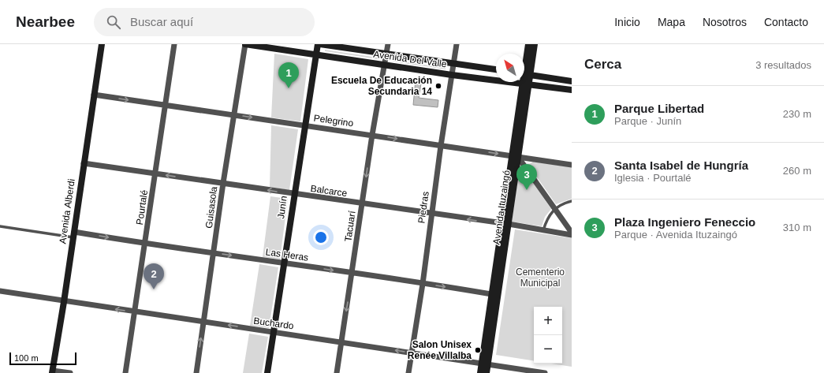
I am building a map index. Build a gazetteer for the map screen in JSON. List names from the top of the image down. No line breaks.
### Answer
{"streets":{"main road":["Avenida Del Valle","Junín","Avenida Ituzaingó","Avenida Alberdi"],"street":["Pelegrino","Balcarce","Pourtalé","Guisasola","Piedras","Tacuarí","Las Heras","Buchardo"]},"crossings":[["Avenida Del Valle","Guisasola"],["Avenida Del Valle","Junín"],["Avenida Del Valle","Piedras"],["Avenida Del Valle","Avenida Ituzaingó"],["Avenida Del Valle","Tacuarí"],["Pelegrino","Pourtalé"],["Pelegrino","Guisasola"],["Pelegrino","Junín"],["Pelegrino","Piedras"],["Pelegrino","Avenida Ituzaingó"],["Pelegrino","Avenida Alberdi"],["Pelegrino","Tacuarí"],["Balcarce","Pourtalé"],["Balcarce","Guisasola"],["Balcarce","Junín"],["Balcarce","Piedras"],["Balcarce","Avenida Ituzaingó"],["Balcarce","Avenida Alberdi"],["Balcarce","Tacuarí"],["Pourtalé","Las Heras"],["Pourtalé","Buchardo"],["Guisasola","Las Heras"],["Guisasola","Buchardo"],["Junín","Las Heras"],["Junín","Buchardo"],["Piedras","Las Heras"],["Piedras","Buchardo"],["Avenida Ituzaingó","Las Heras"],["Avenida Ituzaingó","Buchardo"],["Avenida Alberdi","Las Heras"],["Avenida Alberdi","Buchardo"],["Tacuarí","Las Heras"],["Tacuarí","Buchardo"]],"one_way":["Pelegrino","Balcarce","Tacuarí","Las Heras","Buchardo"],"parks":["Cementerio Municipal"],"places":["Escuela De Educación Secundaria 14","Salon Unisex Renée Villalba"],"scale_bar":"100 m","north":"top left","page":{"header":"Nearbee","search":"Buscar aquí","nav":["Inicio","Mapa","Nosotros","Contacto"],"heading":["Cerca","3 resultados"],"pins":["1","3","2"],"list":[{"mark":"1","name":"Parque Libertad","note":"Parque · Junín","value":"230 m"},{"mark":"2","name":"Santa Isabel de Hungría","note":"Iglesia · Pourtalé","value":"260 m"},{"mark":"3","name":"Plaza Ingeniero Feneccio","note":"Parque · Avenida Ituzaingó","value":"310 m"}],"map_buttons":["+","−"],"scale":"100 m"}}
